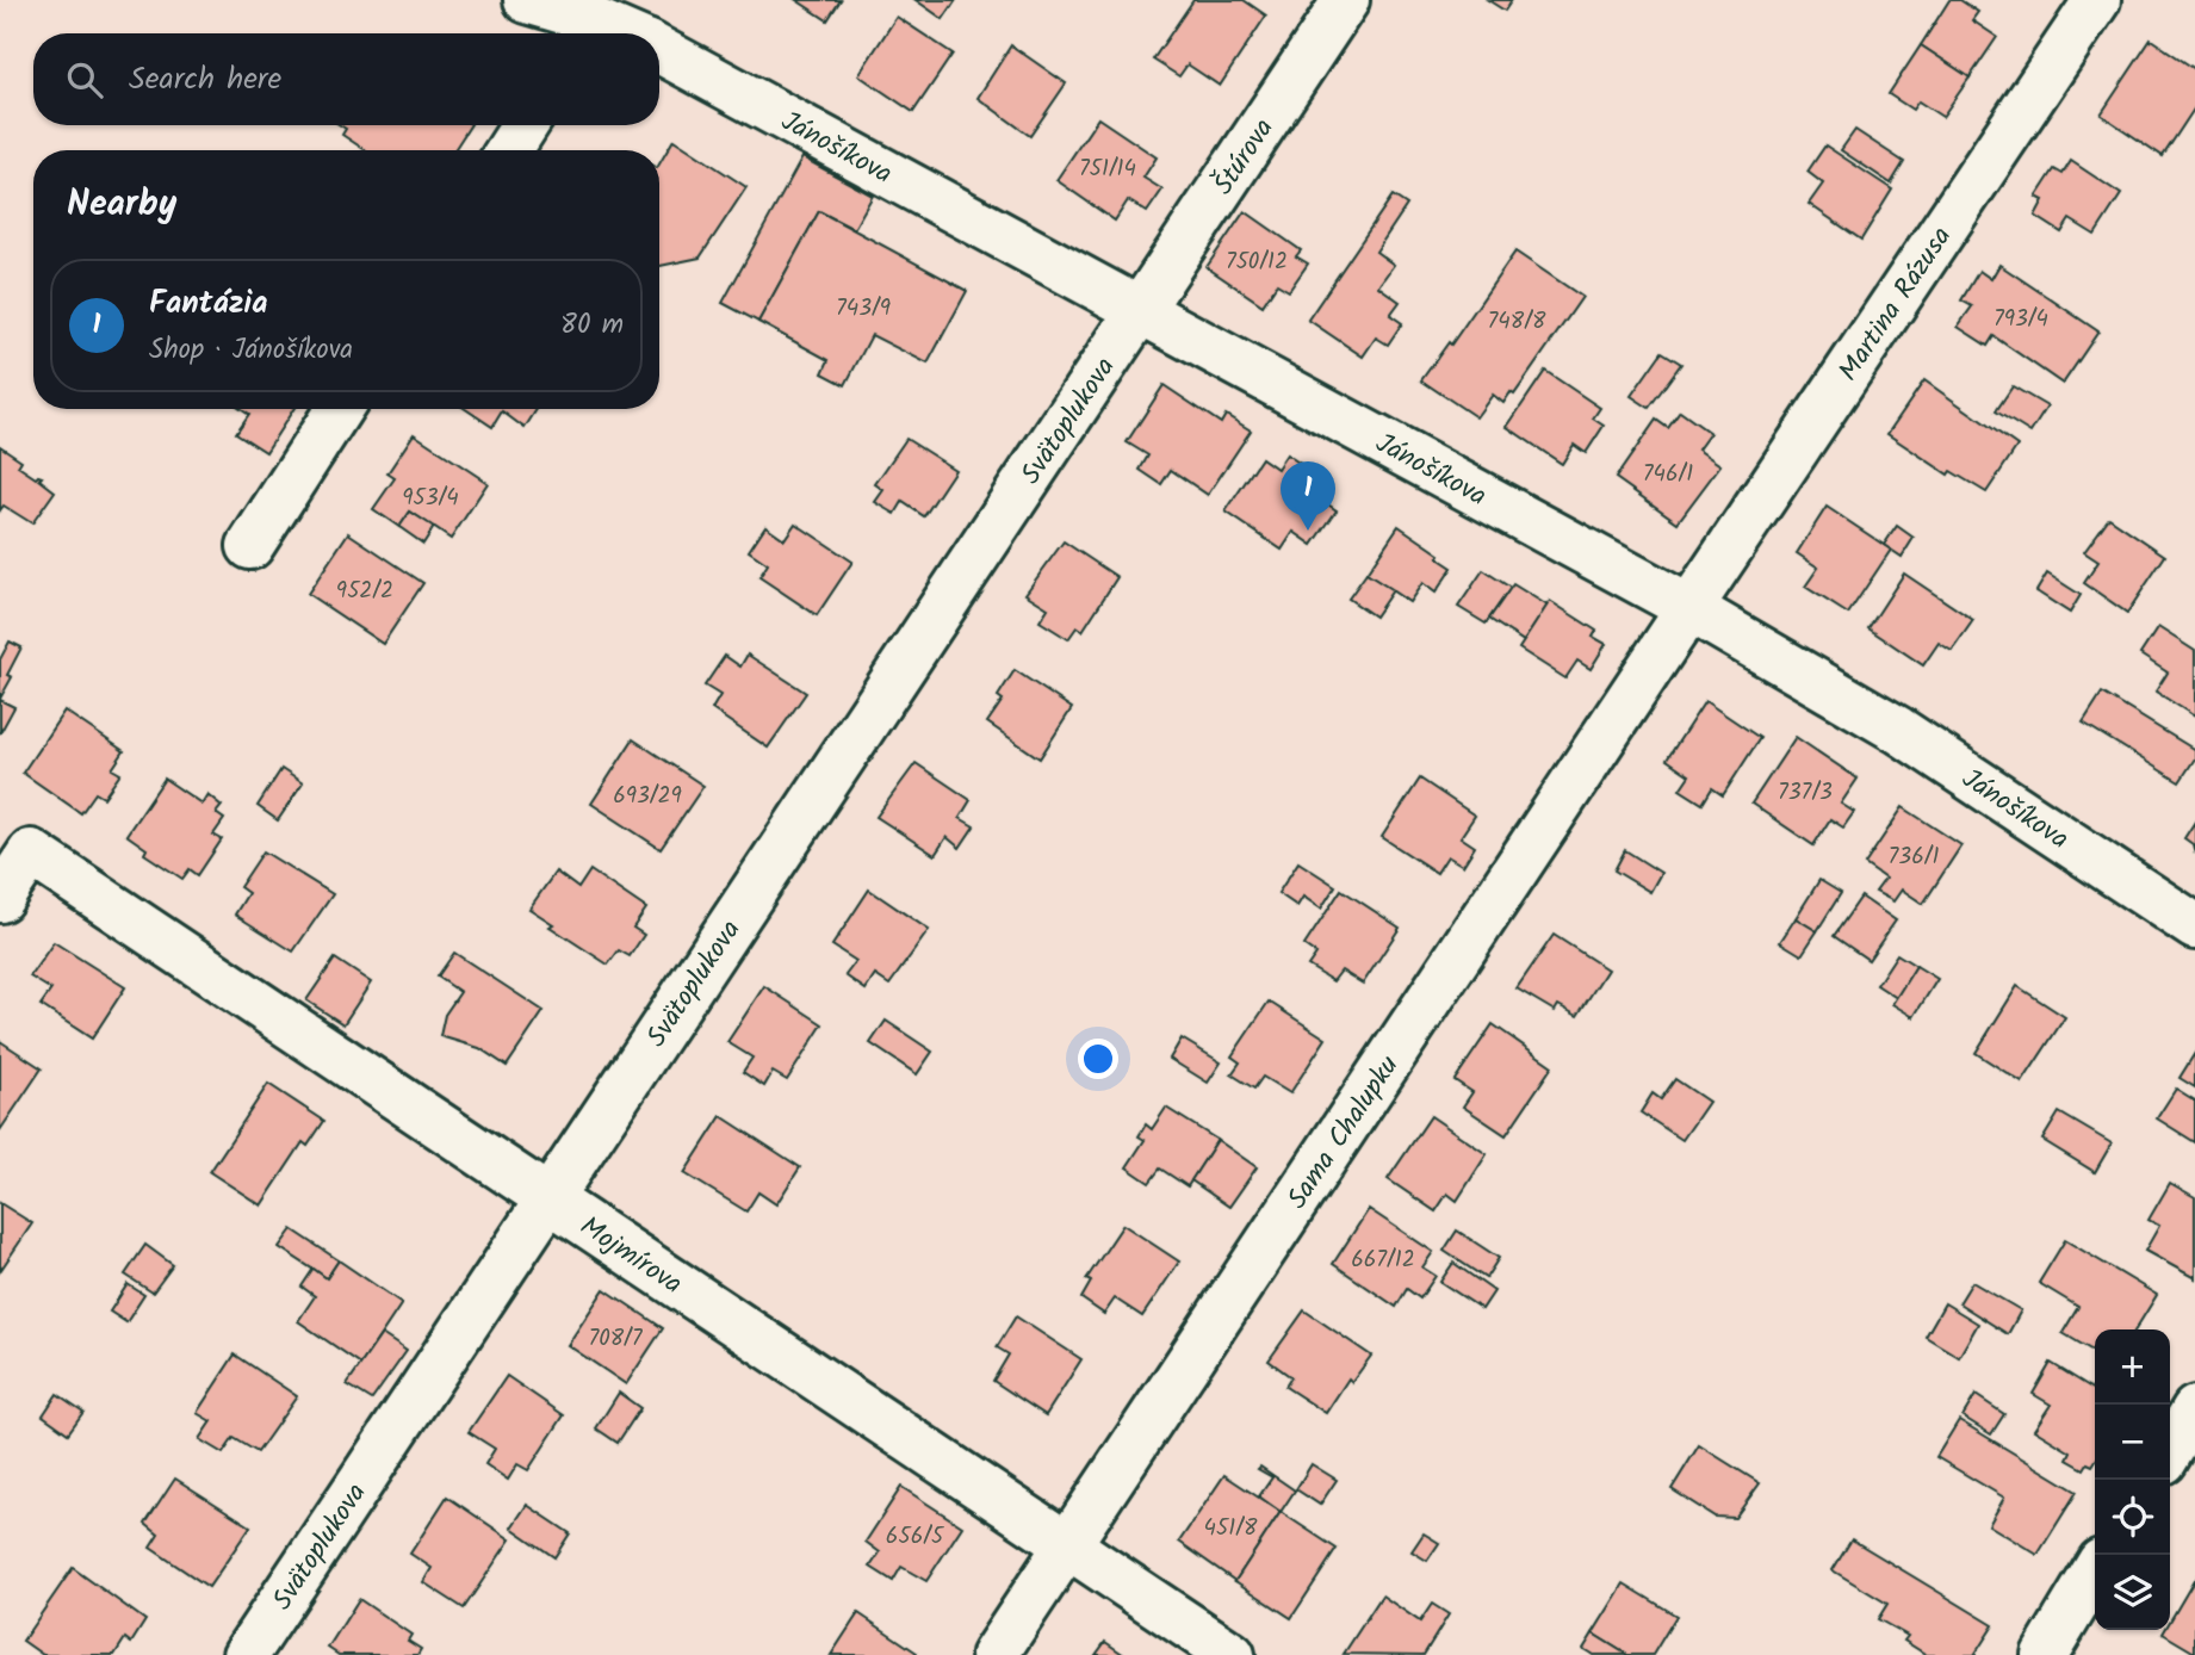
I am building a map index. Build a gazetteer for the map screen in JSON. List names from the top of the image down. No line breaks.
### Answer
{"streets":{"street":["Jánošíkova","Štúrova","Martina Rázusa","Svätoplukova","Sama Chalupku","Mojmírova"]},"crossings":[["Jánošíkova","Štúrova"],["Jánošíkova","Martina Rázusa"],["Jánošíkova","Svätoplukova"],["Jánošíkova","Sama Chalupku"],["Štúrova","Svätoplukova"],["Martina Rázusa","Sama Chalupku"],["Svätoplukova","Mojmírova"],["Sama Chalupku","Mojmírova"]],"house_numbers":["751/14","750/12","743/9","793/4","748/8","746/1","953/4","952/2","737/3","693/29","736/1","667/12","708/7","451/8","656/5"],"page":{"search":"Search here","heading":"Nearby","list":[{"mark":"1","name":"Fantázia","note":"Shop · Jánošíkova","value":"80 m"}],"pins":"1","map_buttons":["+","−"]}}
